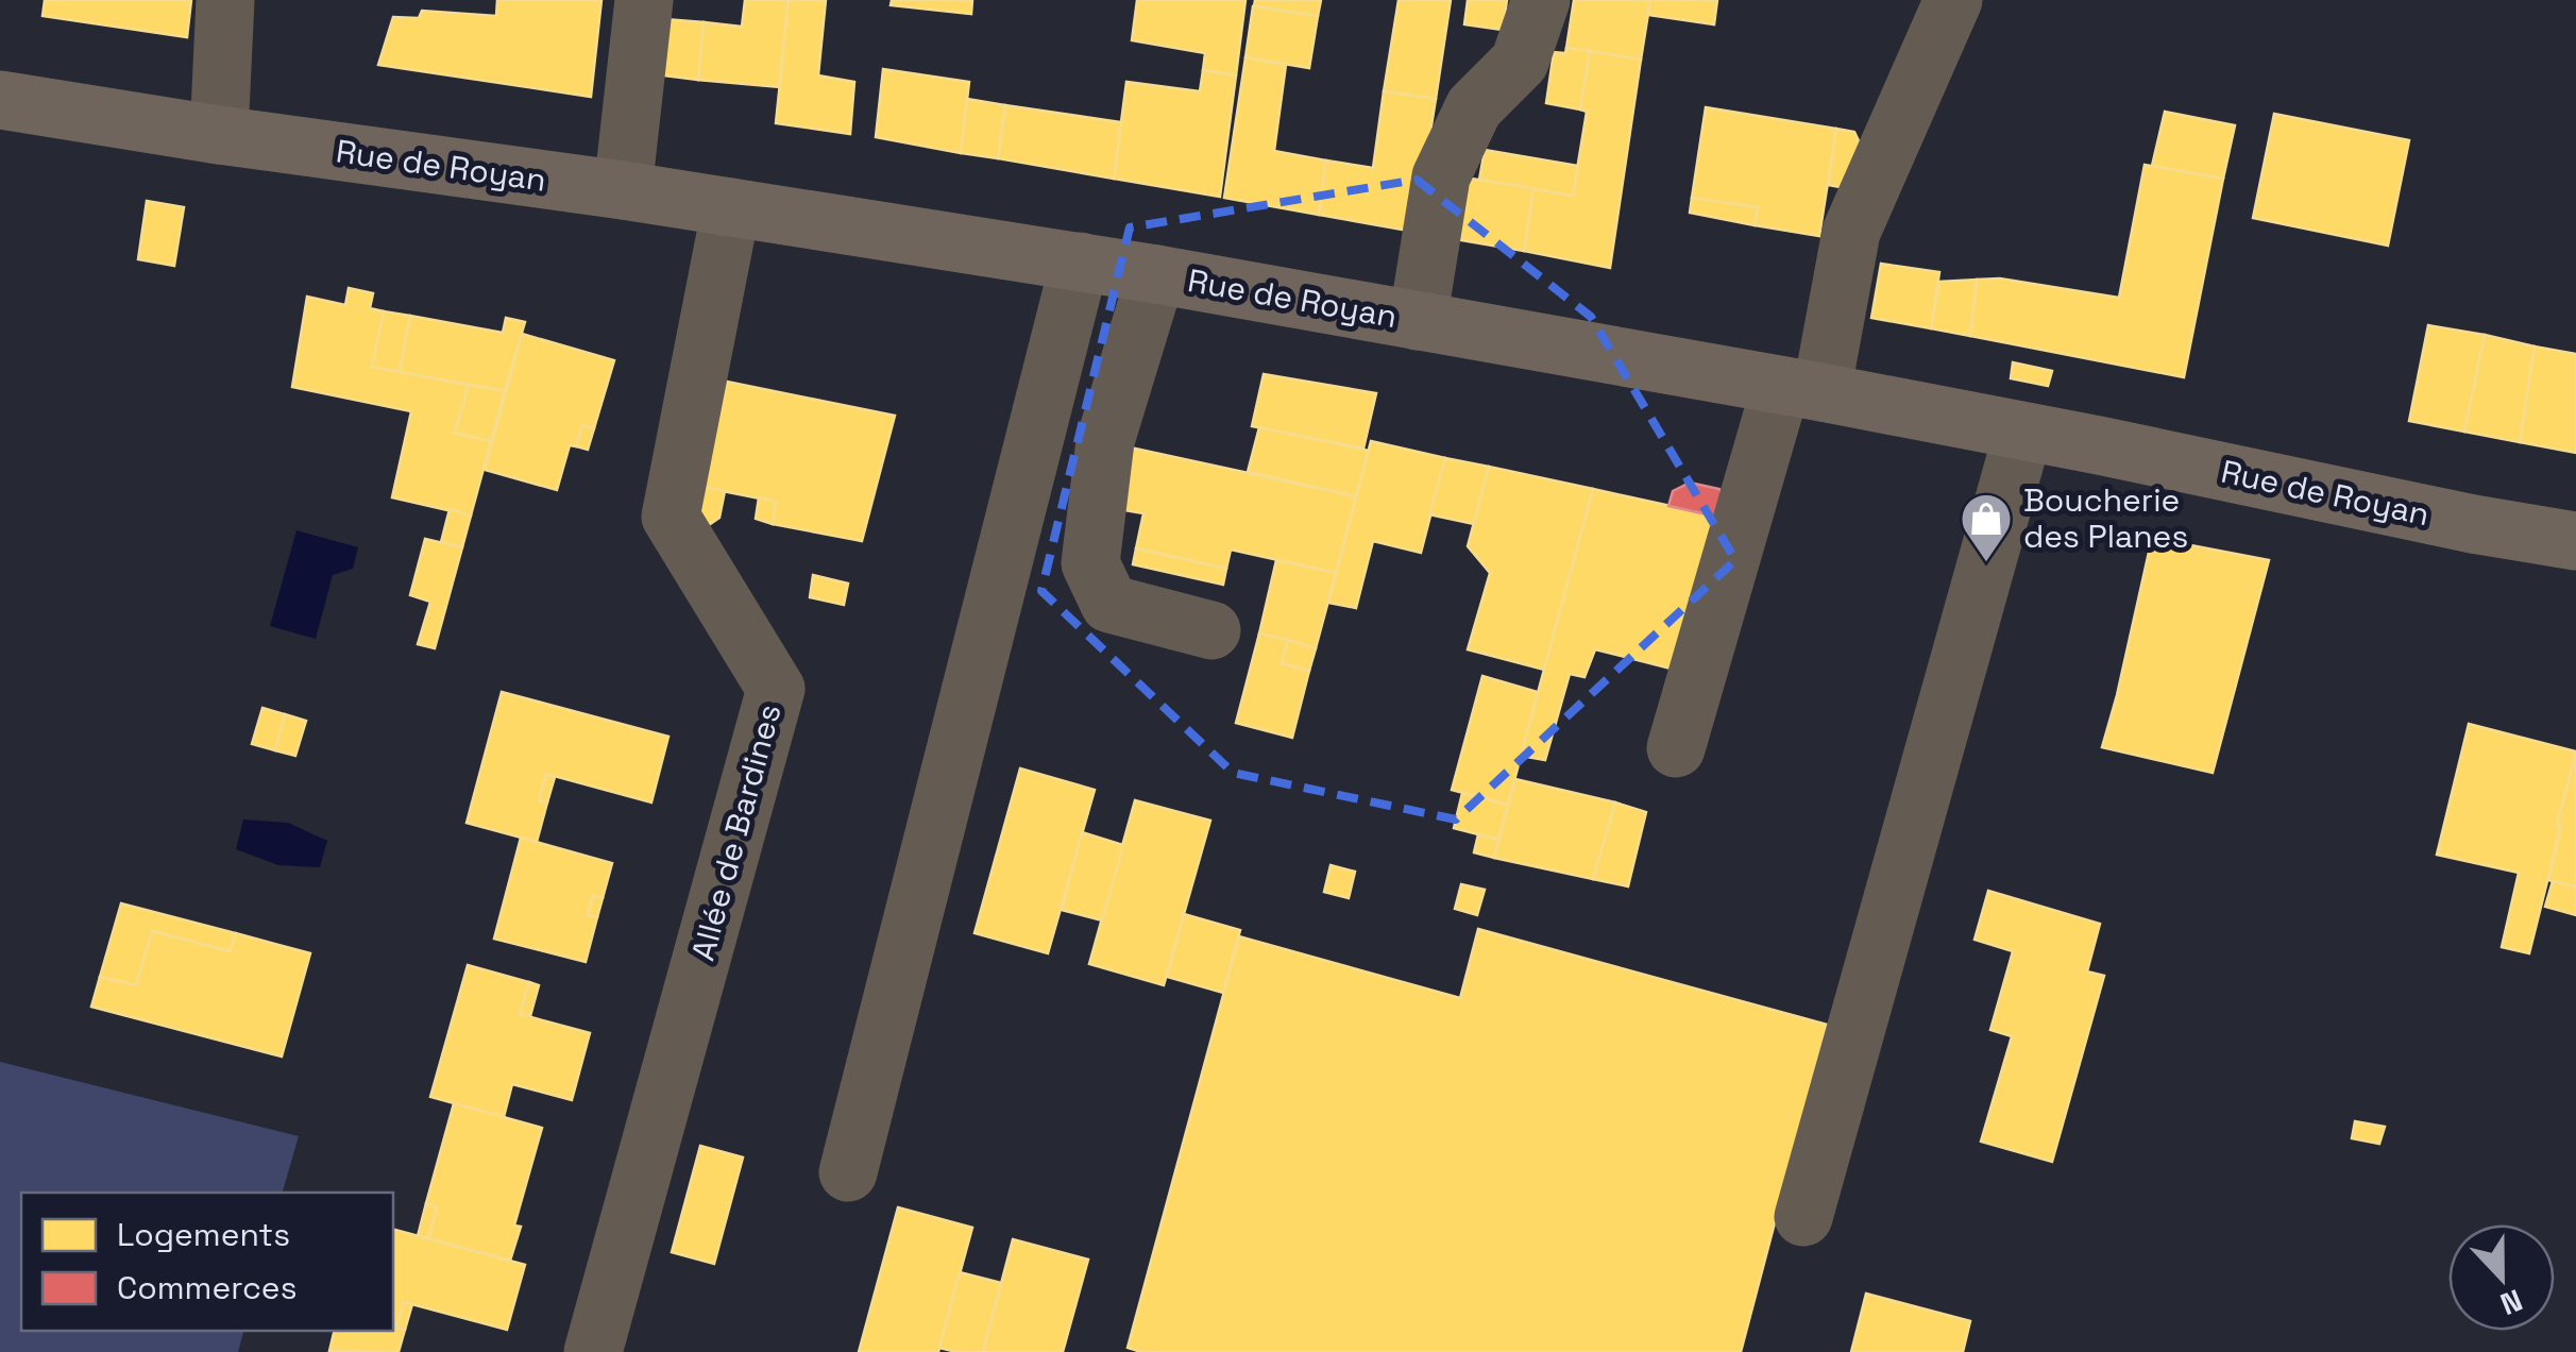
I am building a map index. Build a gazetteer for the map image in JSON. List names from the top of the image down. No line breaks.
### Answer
{"streets":{"main road":["Rue de Royan"],"street":["Allée de Bardines"]},"crossings":[["Rue de Royan","Allée de Bardines"]],"places":{"shop":["Boucherie des Planes"]},"legend":["Logements","Commerces"],"north":"bottom"}
